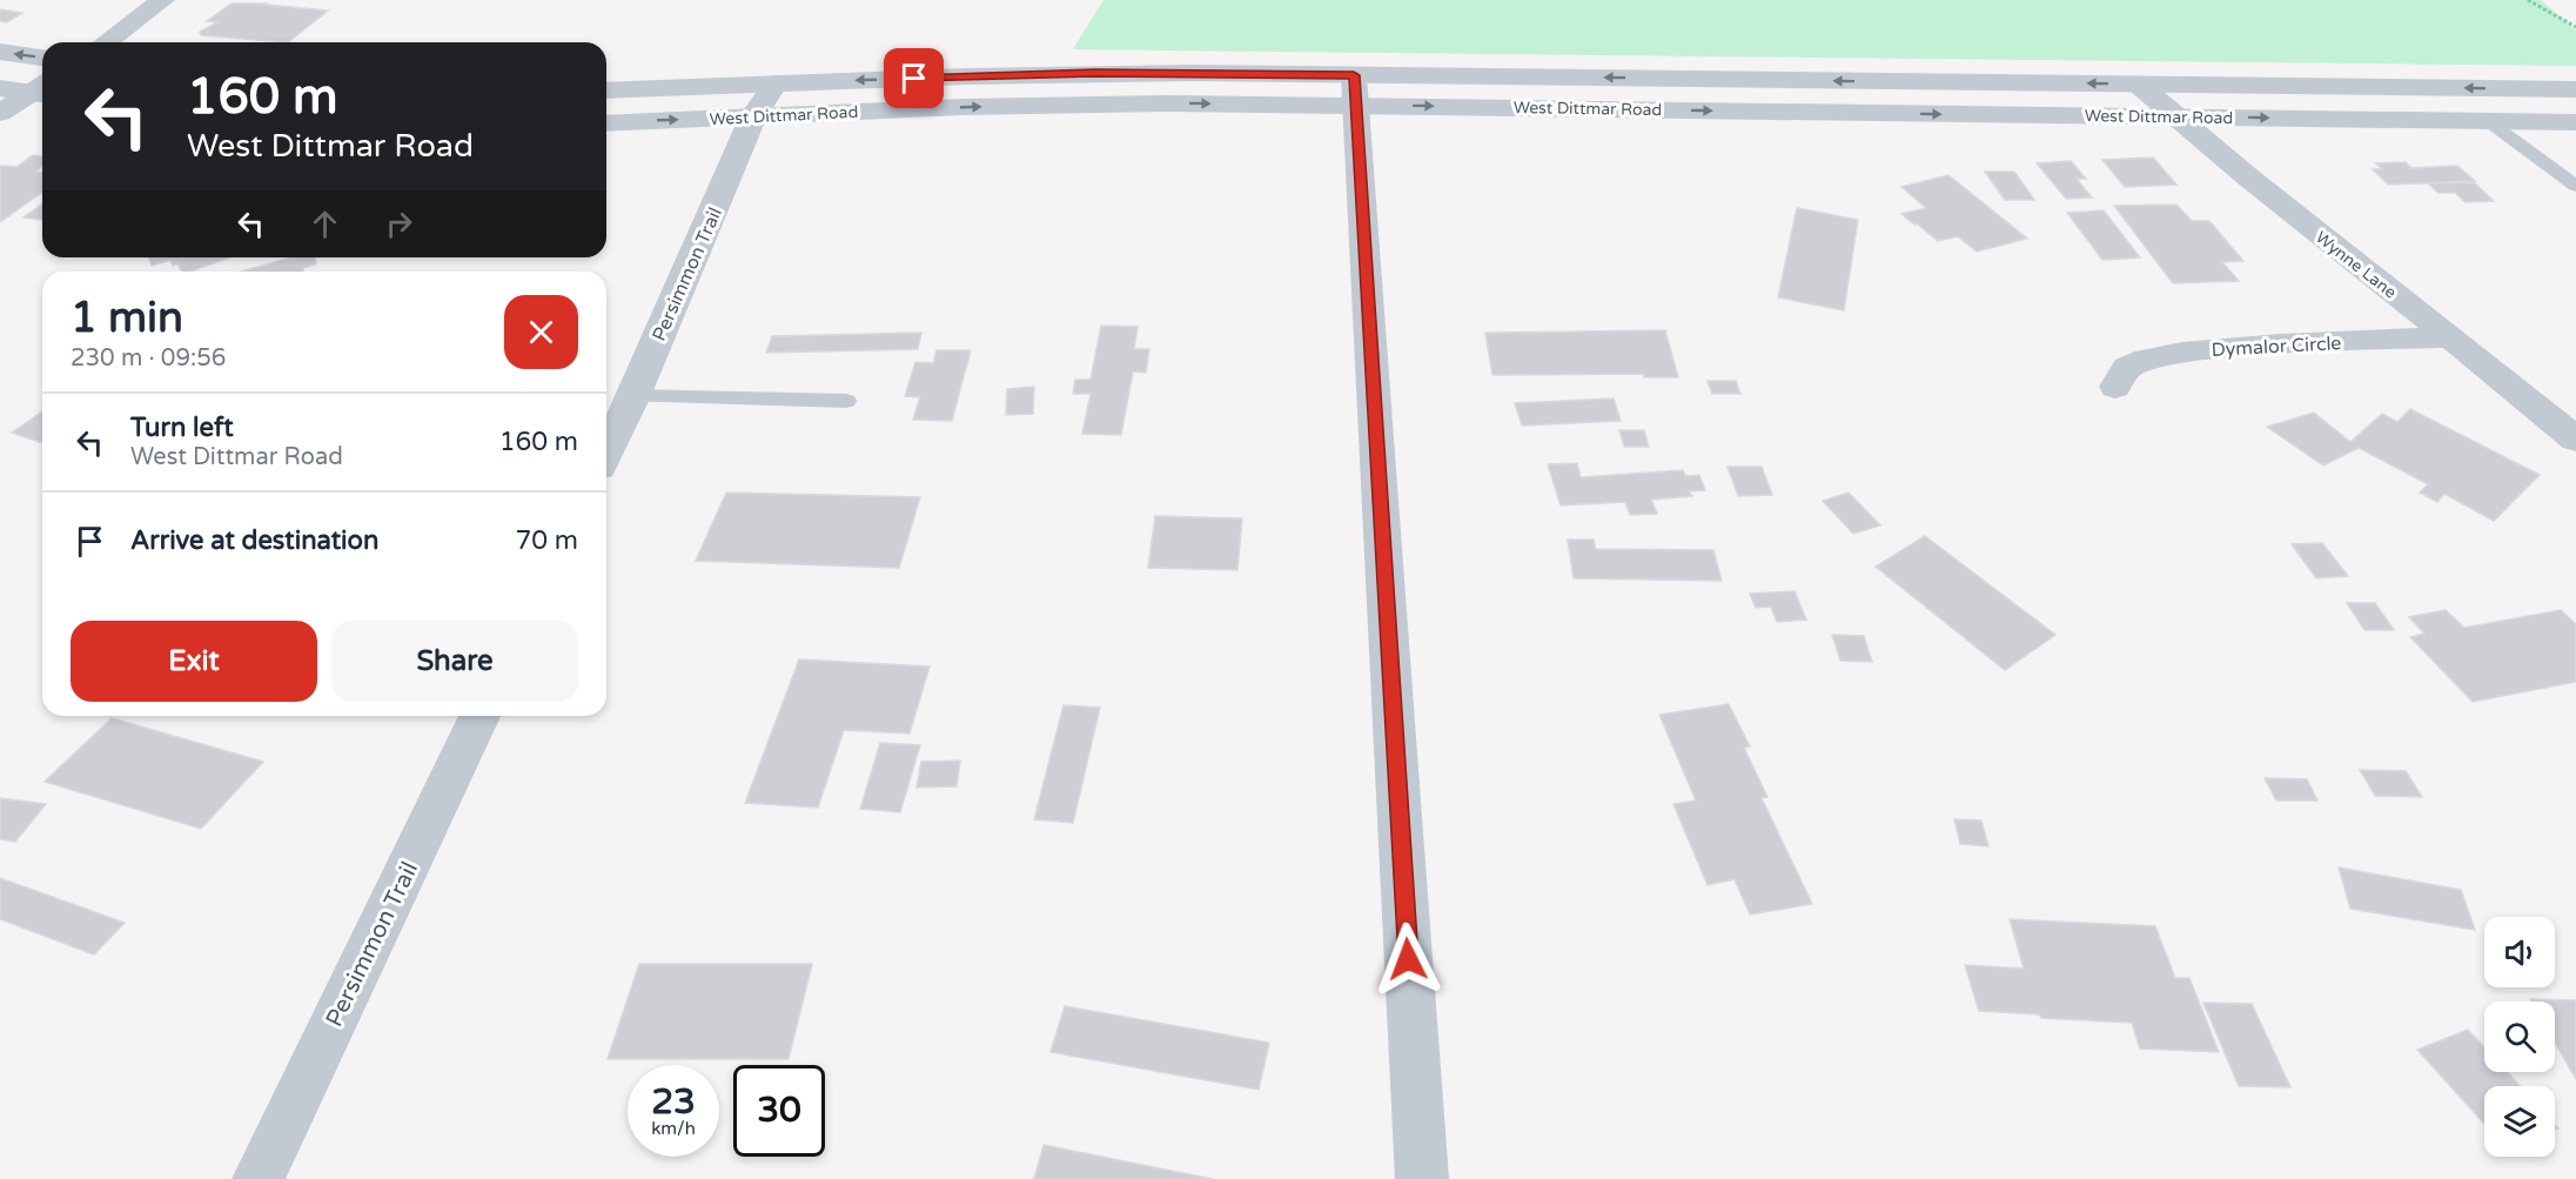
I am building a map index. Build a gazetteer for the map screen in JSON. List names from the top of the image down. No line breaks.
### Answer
{"streets":{"street":["West Dittmar Road","Wynne Lane","Persimmon Trail","Dymalor Circle"]},"crossings":[["West Dittmar Road","Wynne Lane"],["West Dittmar Road","Persimmon Trail"],["Wynne Lane","Dymalor Circle"]],"page":{"turn":["160 m","West Dittmar Road"],"heading":["1 min","230 m · 09:56"],"list":[{"name":"Turn left","note":"West Dittmar Road","value":"160 m"},{"name":"Arrive at destination","value":"70 m"}],"buttons":["Exit","Share"],"speed":"23 km/h","limit":"30"}}
